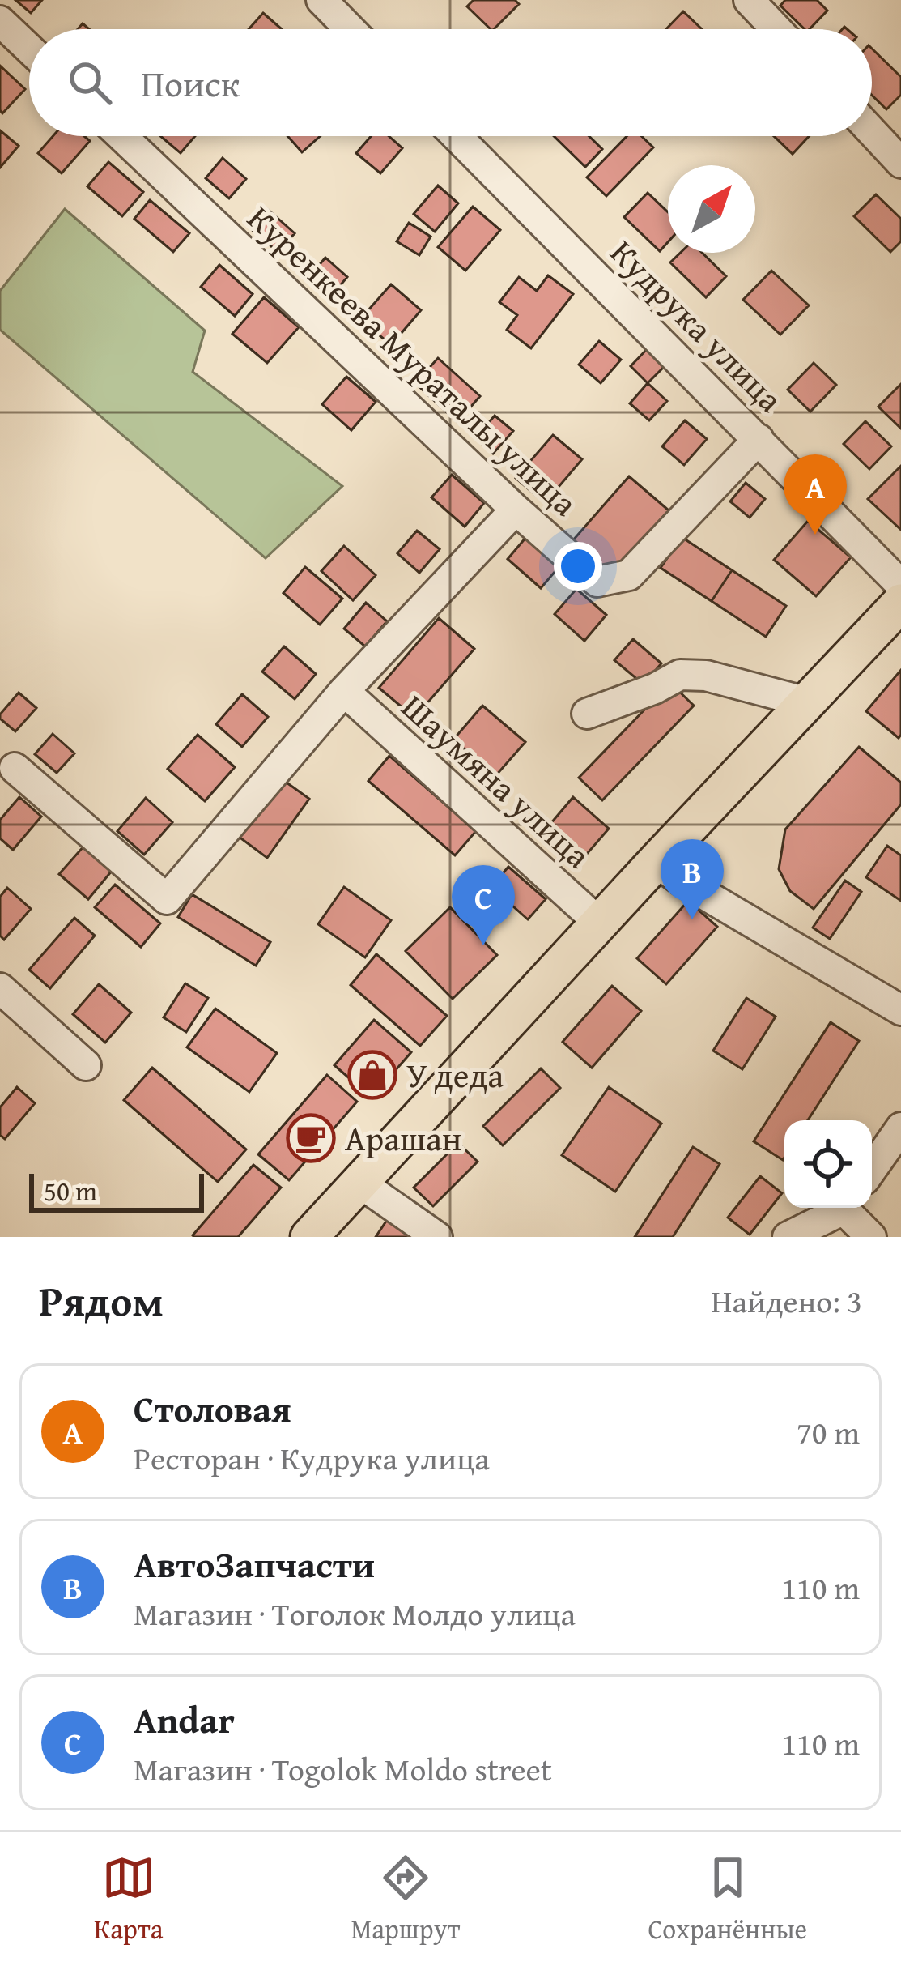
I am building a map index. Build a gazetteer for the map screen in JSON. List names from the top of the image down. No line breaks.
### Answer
{"streets":{"street":["Кудрука улица","Куренкеева Мураталы улица","Шаумяна улица"]},"crossings":[["Кудрука улица","Куренкеева Мураталы улица"]],"places":{"shop":["У деда"],"cafe":["Арашан"]},"scale_bar":"50 m","north":"top right","page":{"search":"Поиск","pins":["A","B","C"],"scale":"50 m","heading":["Рядом","Найдено: 3"],"list":[{"mark":"A","name":"Столовая","note":"Ресторан · Кудрука улица","value":"70 m"},{"mark":"B","name":"АвтоЗапчасти","note":"Магазин · Тоголок Молдо улица","value":"110 m"},{"mark":"C","name":"Andar","note":"Магазин · Togolok Moldo street","value":"110 m"}],"nav":["Карта","Маршрут","Сохранённые"]}}
